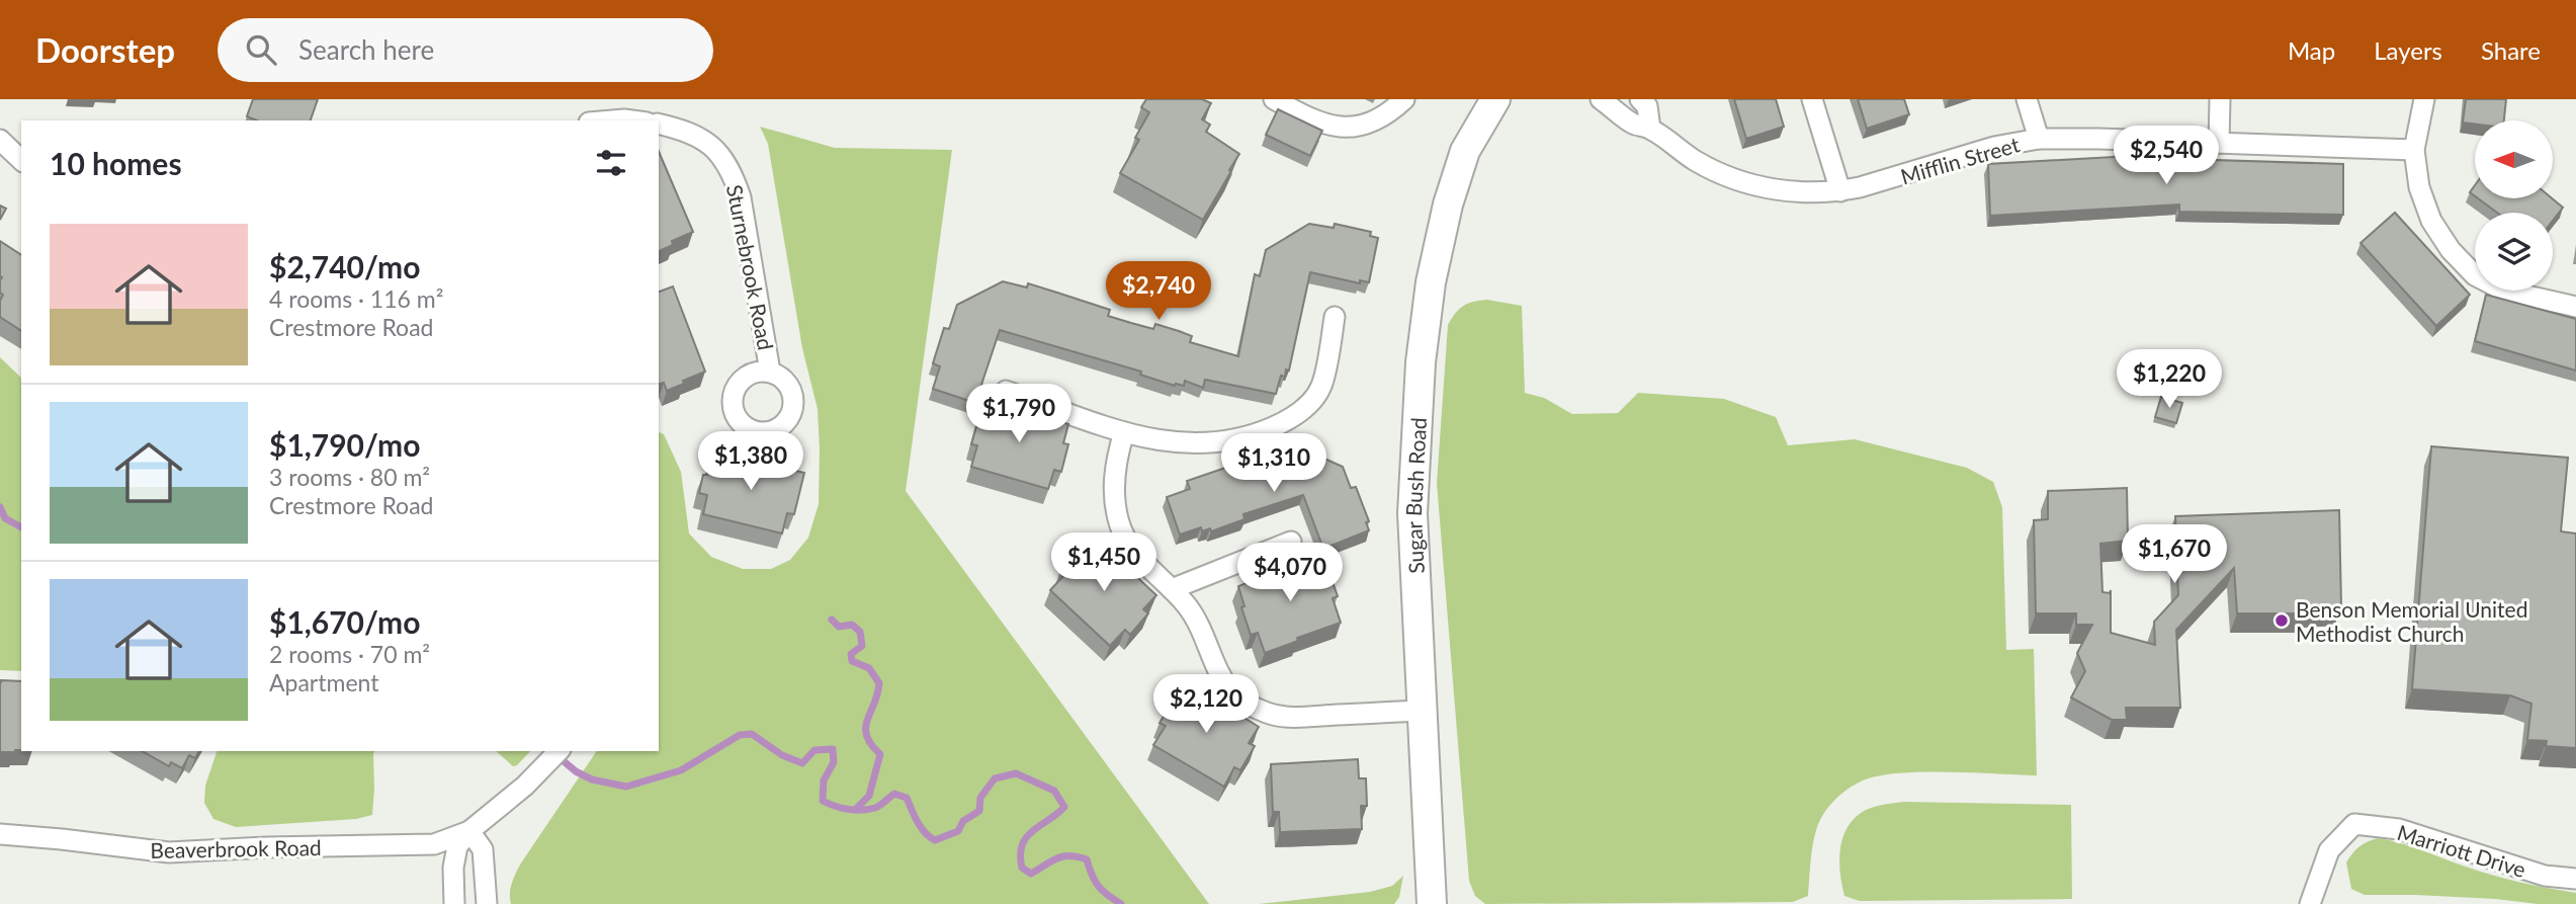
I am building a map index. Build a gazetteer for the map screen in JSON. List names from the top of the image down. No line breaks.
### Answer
{"streets":{"street":["Mifflin Street","Sturnebrook Road","Sugar Bush Road","Beaverbrook Road","Marriott Drive"]},"places":["Benson Memorial United Methodist Church"],"north":"left","page":{"header":"Doorstep","search":"Search here","nav":["Map","Layers","Share"],"heading":"10 homes","price":["$2,540","$2,740","$1,220","$1,790","$1,380","$1,310","$1,670","$1,450","$4,070","$2,120"],"list":[{"name":"$2,740/mo","note":"4 rooms · 116 m² · Crestmore Road"},{"name":"$1,790/mo","note":"3 rooms · 80 m² · Crestmore Road"},{"name":"$1,670/mo","note":"2 rooms · 70 m² · Apartment"}]}}
